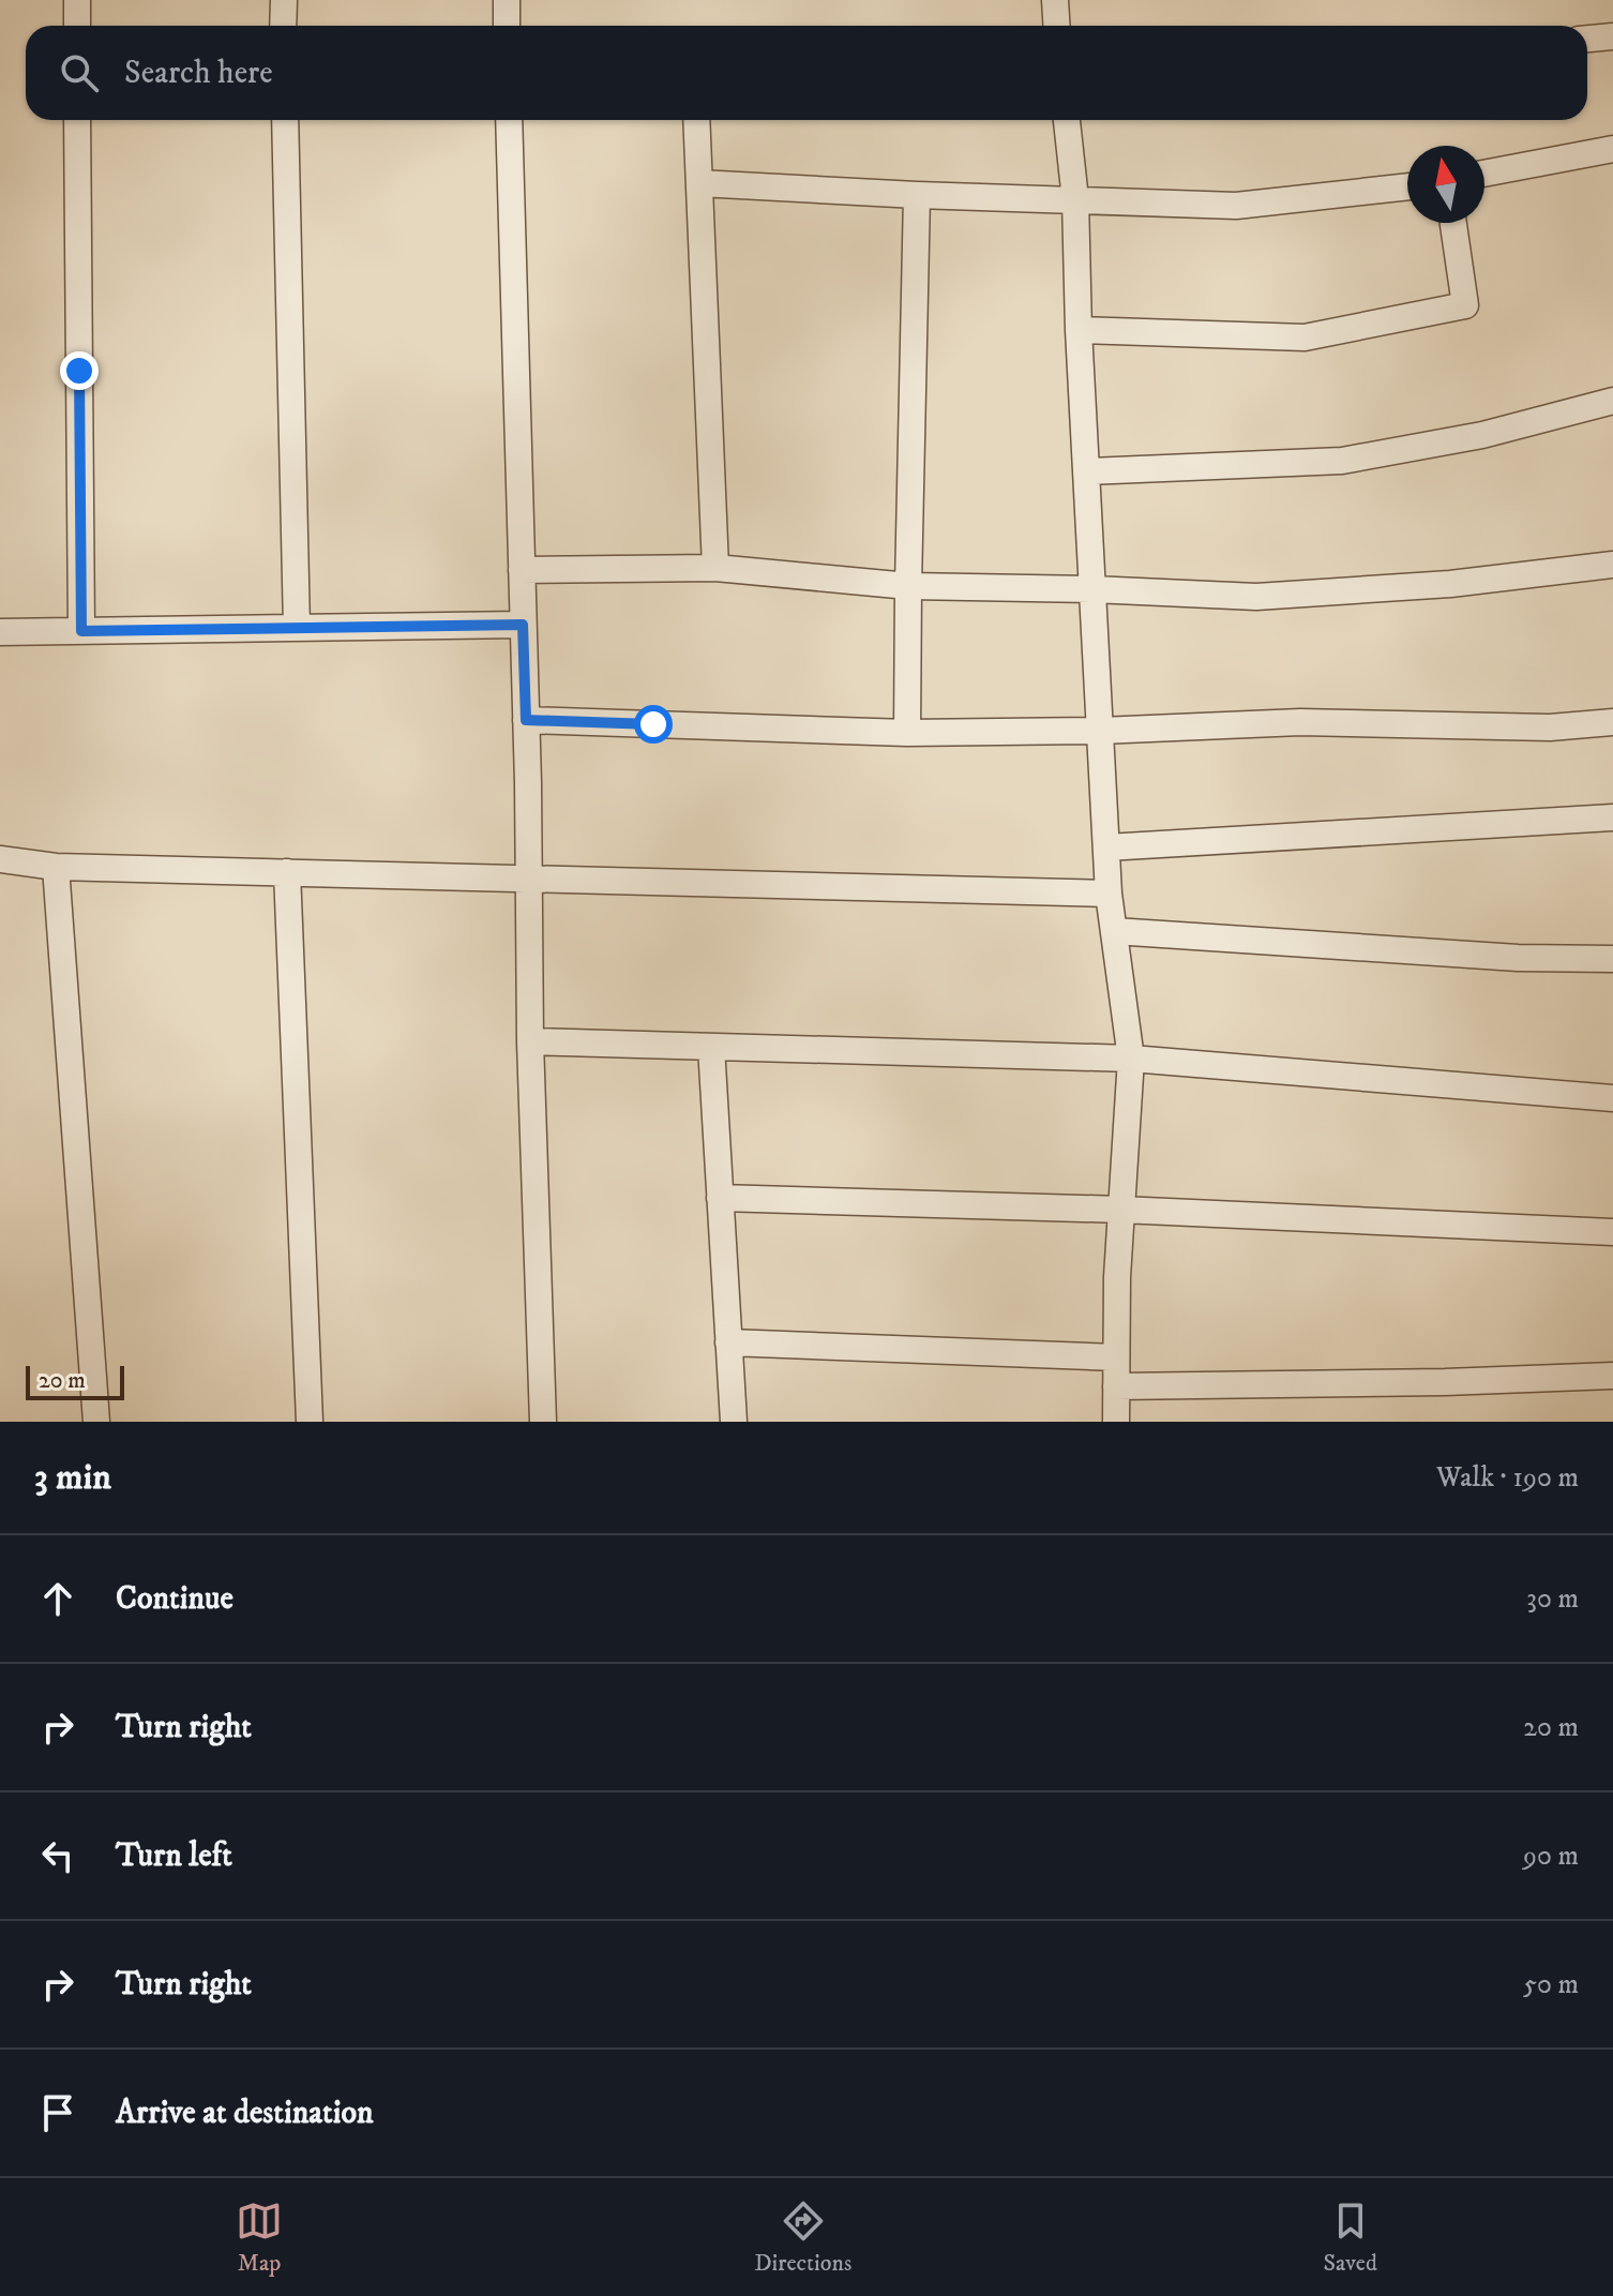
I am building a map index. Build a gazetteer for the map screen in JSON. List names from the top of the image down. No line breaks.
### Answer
{"scale_bar":"20 m","north":"top","page":{"search":"Search here","scale":"20 m","heading":["3 min","Walk · 190 m"],"list":[["Continue","30 m"],["Turn right","20 m"],["Turn left","90 m"],["Turn right","50 m"],"Arrive at destination"],"nav":["Map","Directions","Saved"]}}
